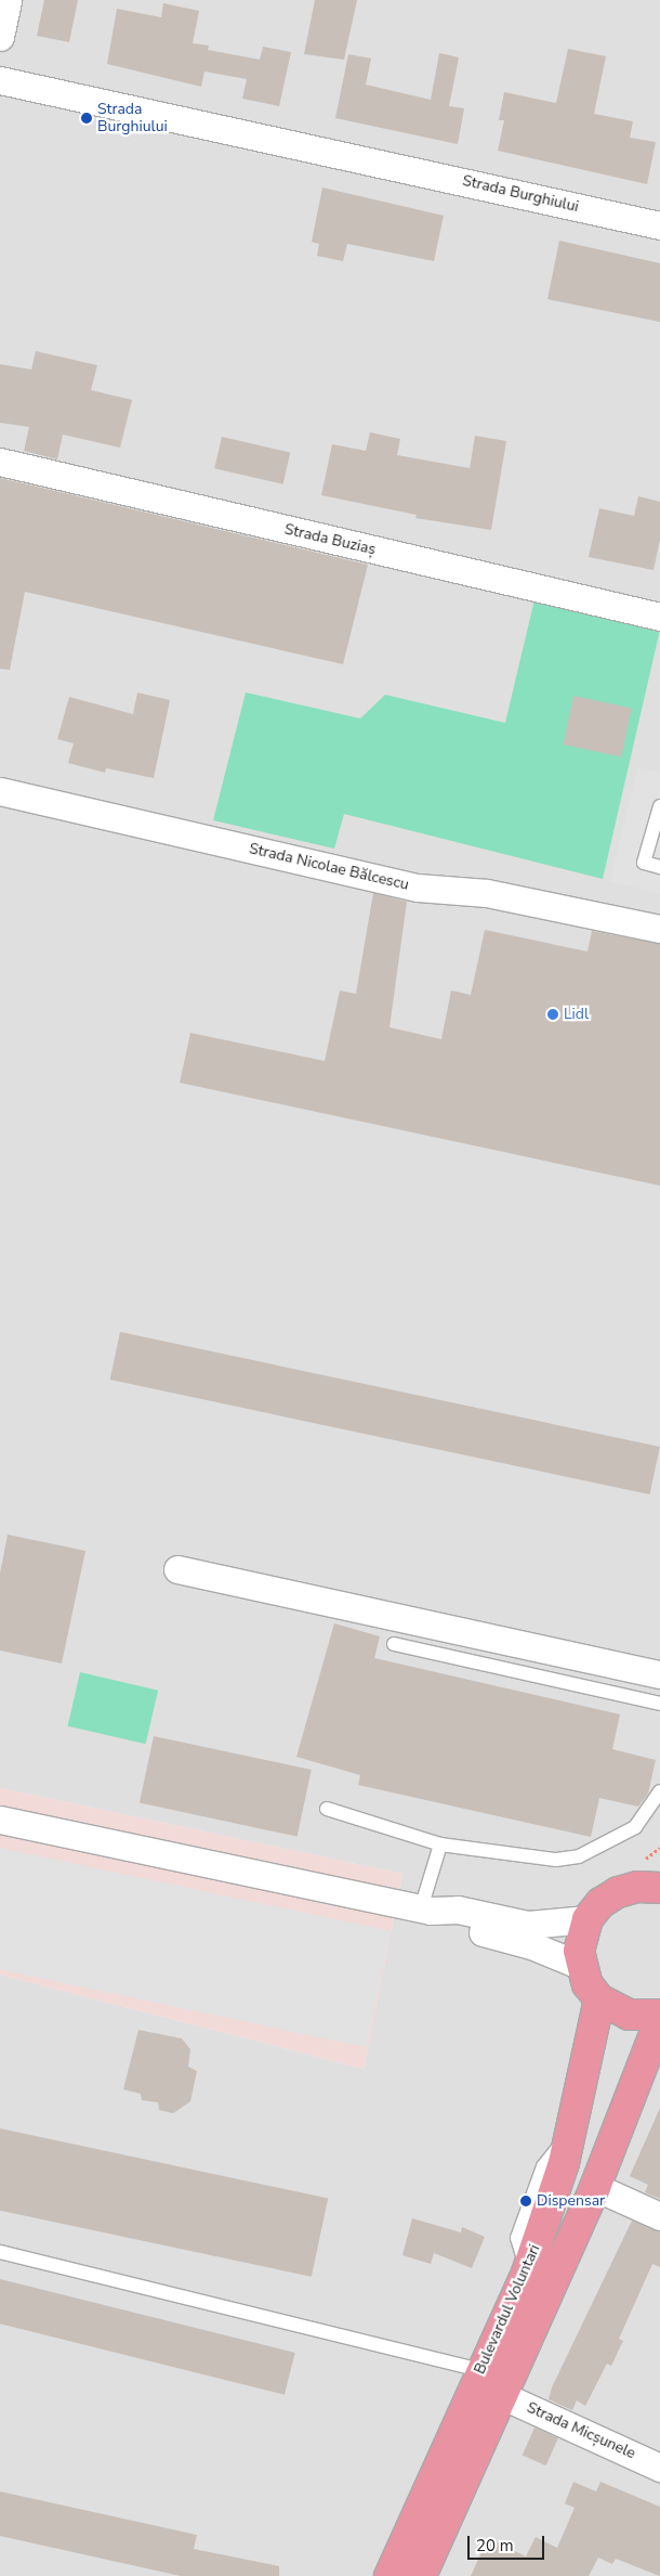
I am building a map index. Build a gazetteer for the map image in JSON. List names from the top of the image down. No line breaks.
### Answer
{"streets":{"highway":["Bulevardul Voluntari"],"street":["Strada Burghiului","Strada Buziaș","Strada Nicolae Bălcescu","Strada Micșunele"]},"crossings":[["Bulevardul Voluntari","Strada Micșunele"]],"places":["Strada Burghiului","Lidl","Dispensar"],"scale_bar":"20 m"}
